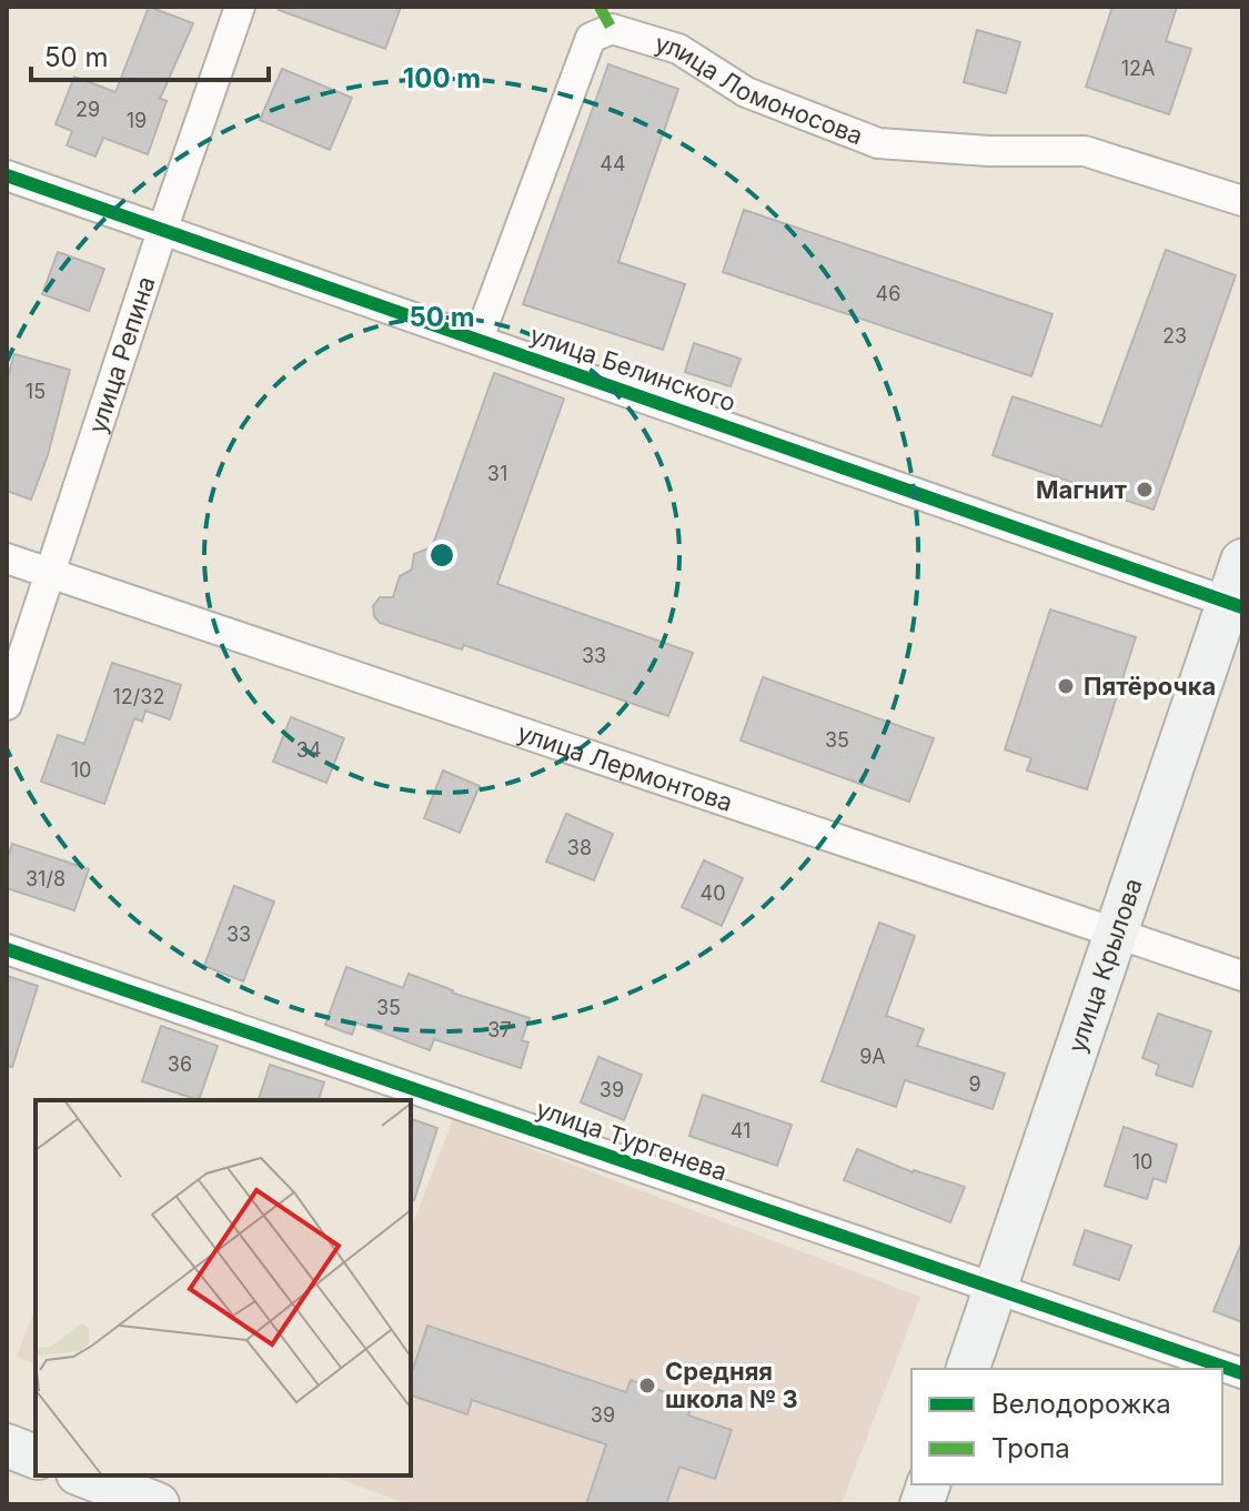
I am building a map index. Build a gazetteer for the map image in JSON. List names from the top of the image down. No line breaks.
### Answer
{"streets":{"main road":["улица Крылова"],"street":["улица Ломоносова","улица Репина","улица Белинского","улица Лермонтова","улица Тургенева"]},"crossings":[["улица Ломоносова","улица Белинского"],["улица Репина","улица Белинского"],["улица Репина","улица Лермонтова"],["улица Белинского","улица Крылова"],["улица Лермонтова","улица Крылова"],["улица Крылова","улица Тургенева"]],"places":["Магнит","Пятёрочка","Средняя школа № 3"],"house_numbers":["12А","29","19","44","46","23","15","31","33","12/32","35","34","10","38","31/8","40","33","35","37","9А","36","9","39","41","10","39"],"legend":["Велодорожка","Тропа"],"scale_bar":"50 m","rings":["100 m","50 m"]}
